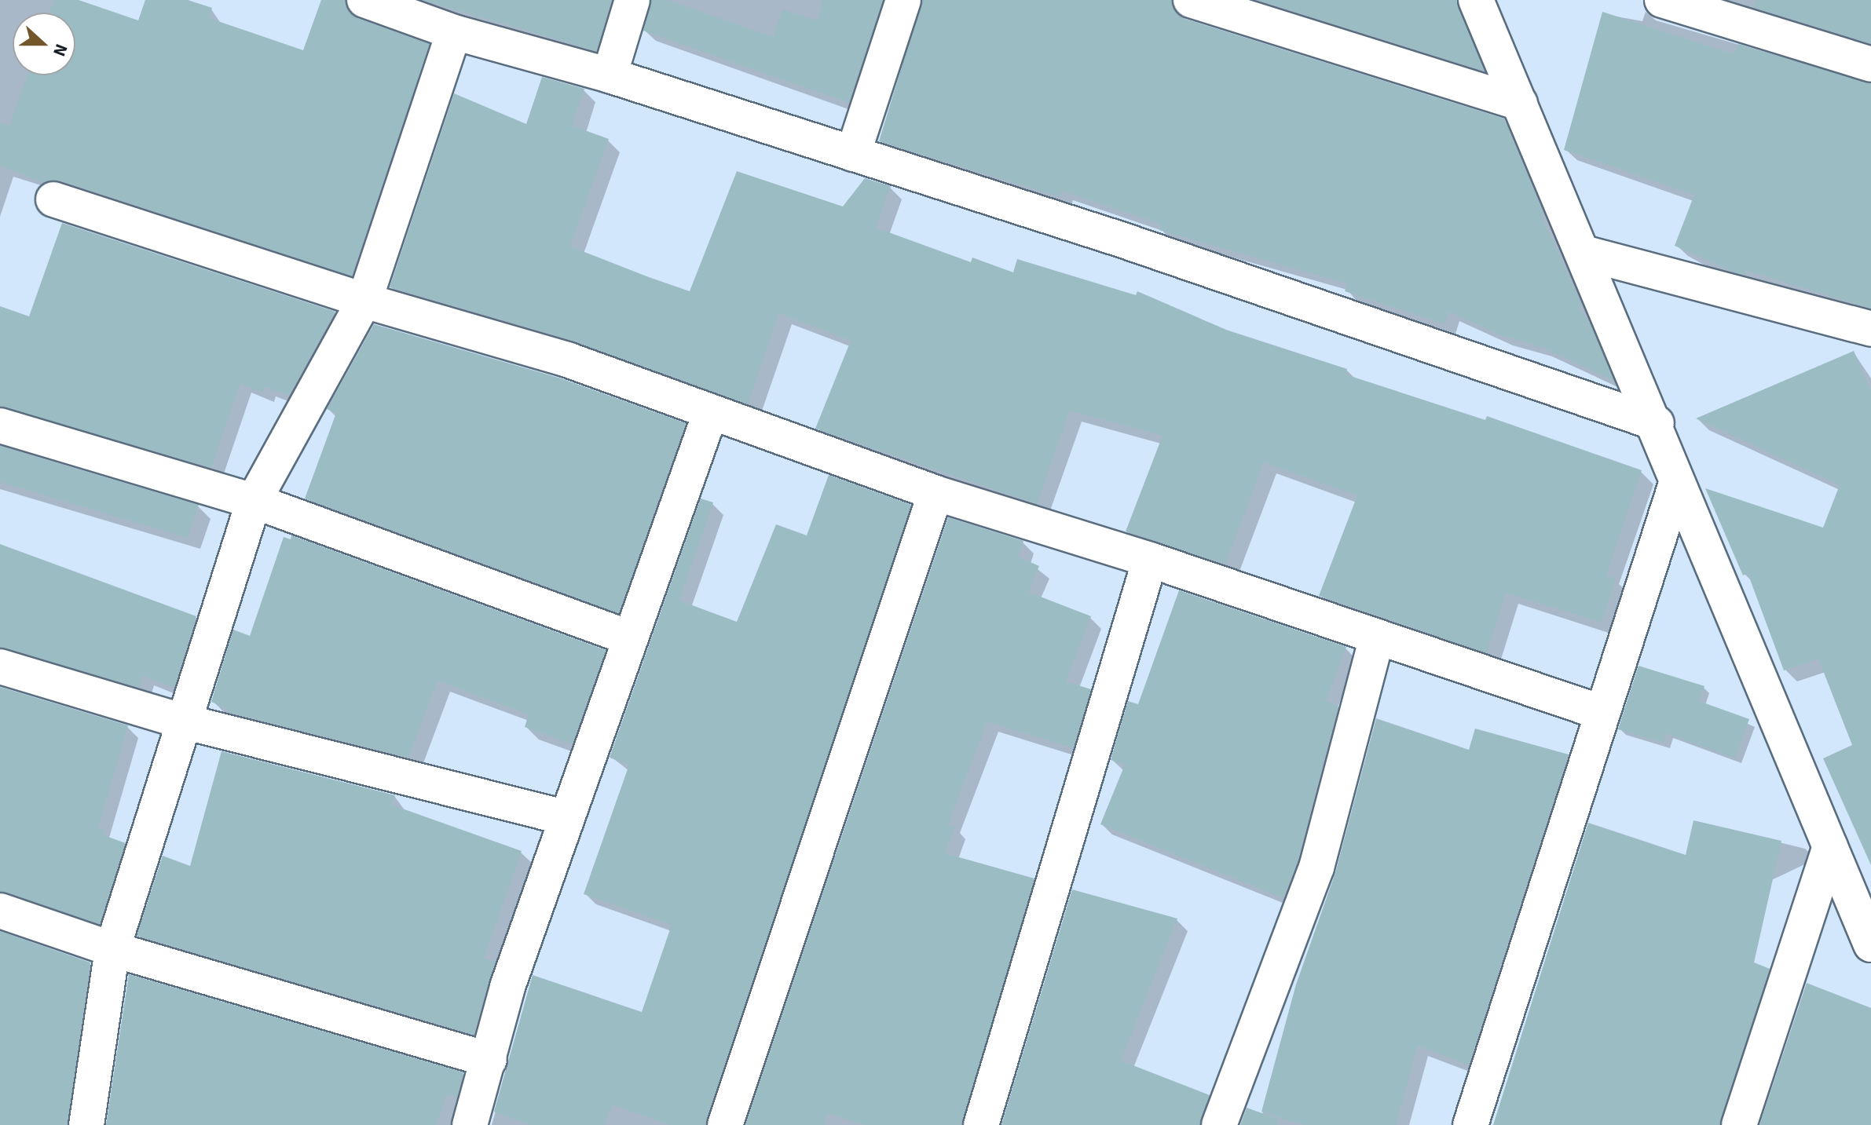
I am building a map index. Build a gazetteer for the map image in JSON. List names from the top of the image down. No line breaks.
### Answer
{"north":"right"}
